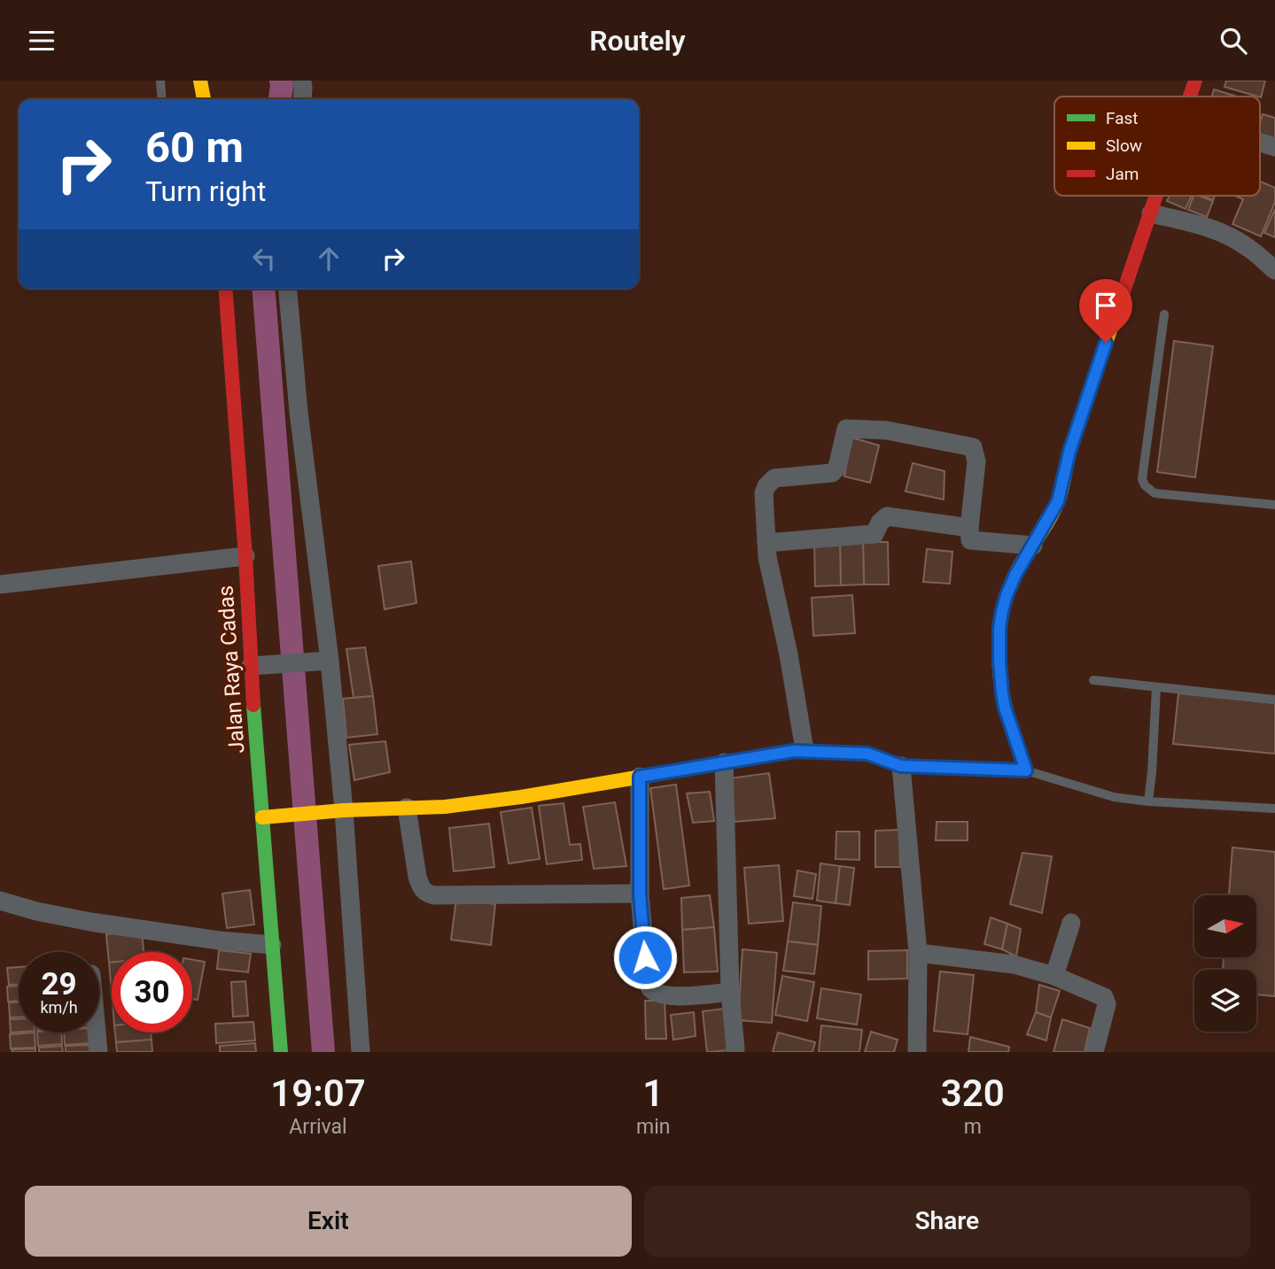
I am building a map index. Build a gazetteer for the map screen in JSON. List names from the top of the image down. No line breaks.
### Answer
{"streets":{"street":["Jalan Raya Cadas"]},"legend":["Fast","Slow","Jam"],"north":"right","page":{"header":"Routely","turn":["60 m","Turn right"],"speed":"29 km/h","limit":"30","eta":["19:07","Arrival","1","min","320","m"],"buttons":["Exit","Share"]}}
